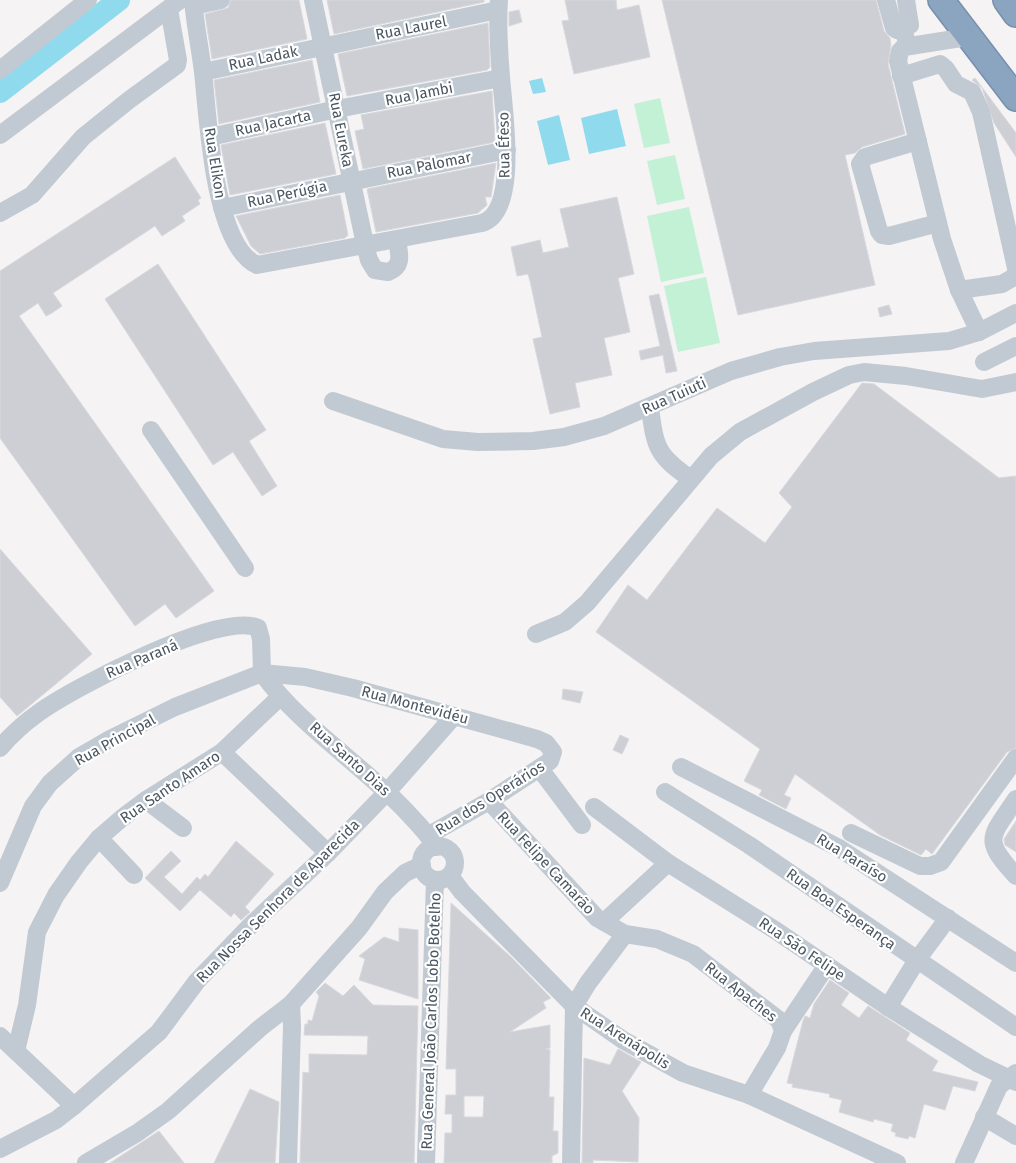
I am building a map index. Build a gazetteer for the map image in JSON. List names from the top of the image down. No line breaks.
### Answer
{"streets":{"street":["Rua Laurel","Rua Ladak","Rua Jambi","Rua Jacarta","Rua Eureka","Rua Éfeso","Rua Elikon","Rua Palomar","Rua Perúgia","Rua Tuiuti","Rua Paraná","Rua Montevidéu","Rua Principal","Rua Santo Dias","Rua Santo Amaro","Rua dos Operários","Rua Paraíso","Rua Felipe Camarão","Rua Nossa Senhora de Aparecida","Rua Boa Esperança","Rua São Felipe","Rua Apaches","Rua General João Carlos Lobo Botelho","Rua Arenápolis"]},"crossings":[["Rua Laurel","Rua Ladak"],["Rua Laurel","Rua Eureka"],["Rua Laurel","Rua Éfeso"],["Rua Ladak","Rua Eureka"],["Rua Ladak","Rua Elikon"],["Rua Jambi","Rua Jacarta"],["Rua Jambi","Rua Eureka"],["Rua Jambi","Rua Éfeso"],["Rua Jacarta","Rua Eureka"],["Rua Jacarta","Rua Elikon"],["Rua Eureka","Rua Éfeso"],["Rua Eureka","Rua Elikon"],["Rua Eureka","Rua Palomar"],["Rua Eureka","Rua Perúgia"],["Rua Éfeso","Rua Elikon"],["Rua Éfeso","Rua Palomar"],["Rua Elikon","Rua Perúgia"],["Rua Palomar","Rua Perúgia"],["Rua Paraná","Rua Montevidéu"],["Rua Paraná","Rua Principal"],["Rua Paraná","Rua Santo Dias"],["Rua Montevidéu","Rua Principal"],["Rua Montevidéu","Rua Santo Dias"],["Rua Montevidéu","Rua dos Operários"],["Rua Montevidéu","Rua Nossa Senhora de Aparecida"],["Rua Principal","Rua Santo Dias"],["Rua Santo Dias","Rua Santo Amaro"],["Rua Santo Dias","Rua dos Operários"],["Rua Santo Dias","Rua Nossa Senhora de Aparecida"],["Rua Santo Dias","Rua General João Carlos Lobo Botelho"],["Rua Santo Dias","Rua Arenápolis"],["Rua dos Operários","Rua Felipe Camarão"],["Rua dos Operários","Rua General João Carlos Lobo Botelho"],["Rua dos Operários","Rua Arenápolis"],["Rua Felipe Camarão","Rua São Felipe"],["Rua Felipe Camarão","Rua Apaches"],["Rua Apaches","Rua Arenápolis"],["Rua General João Carlos Lobo Botelho","Rua Arenápolis"]]}
